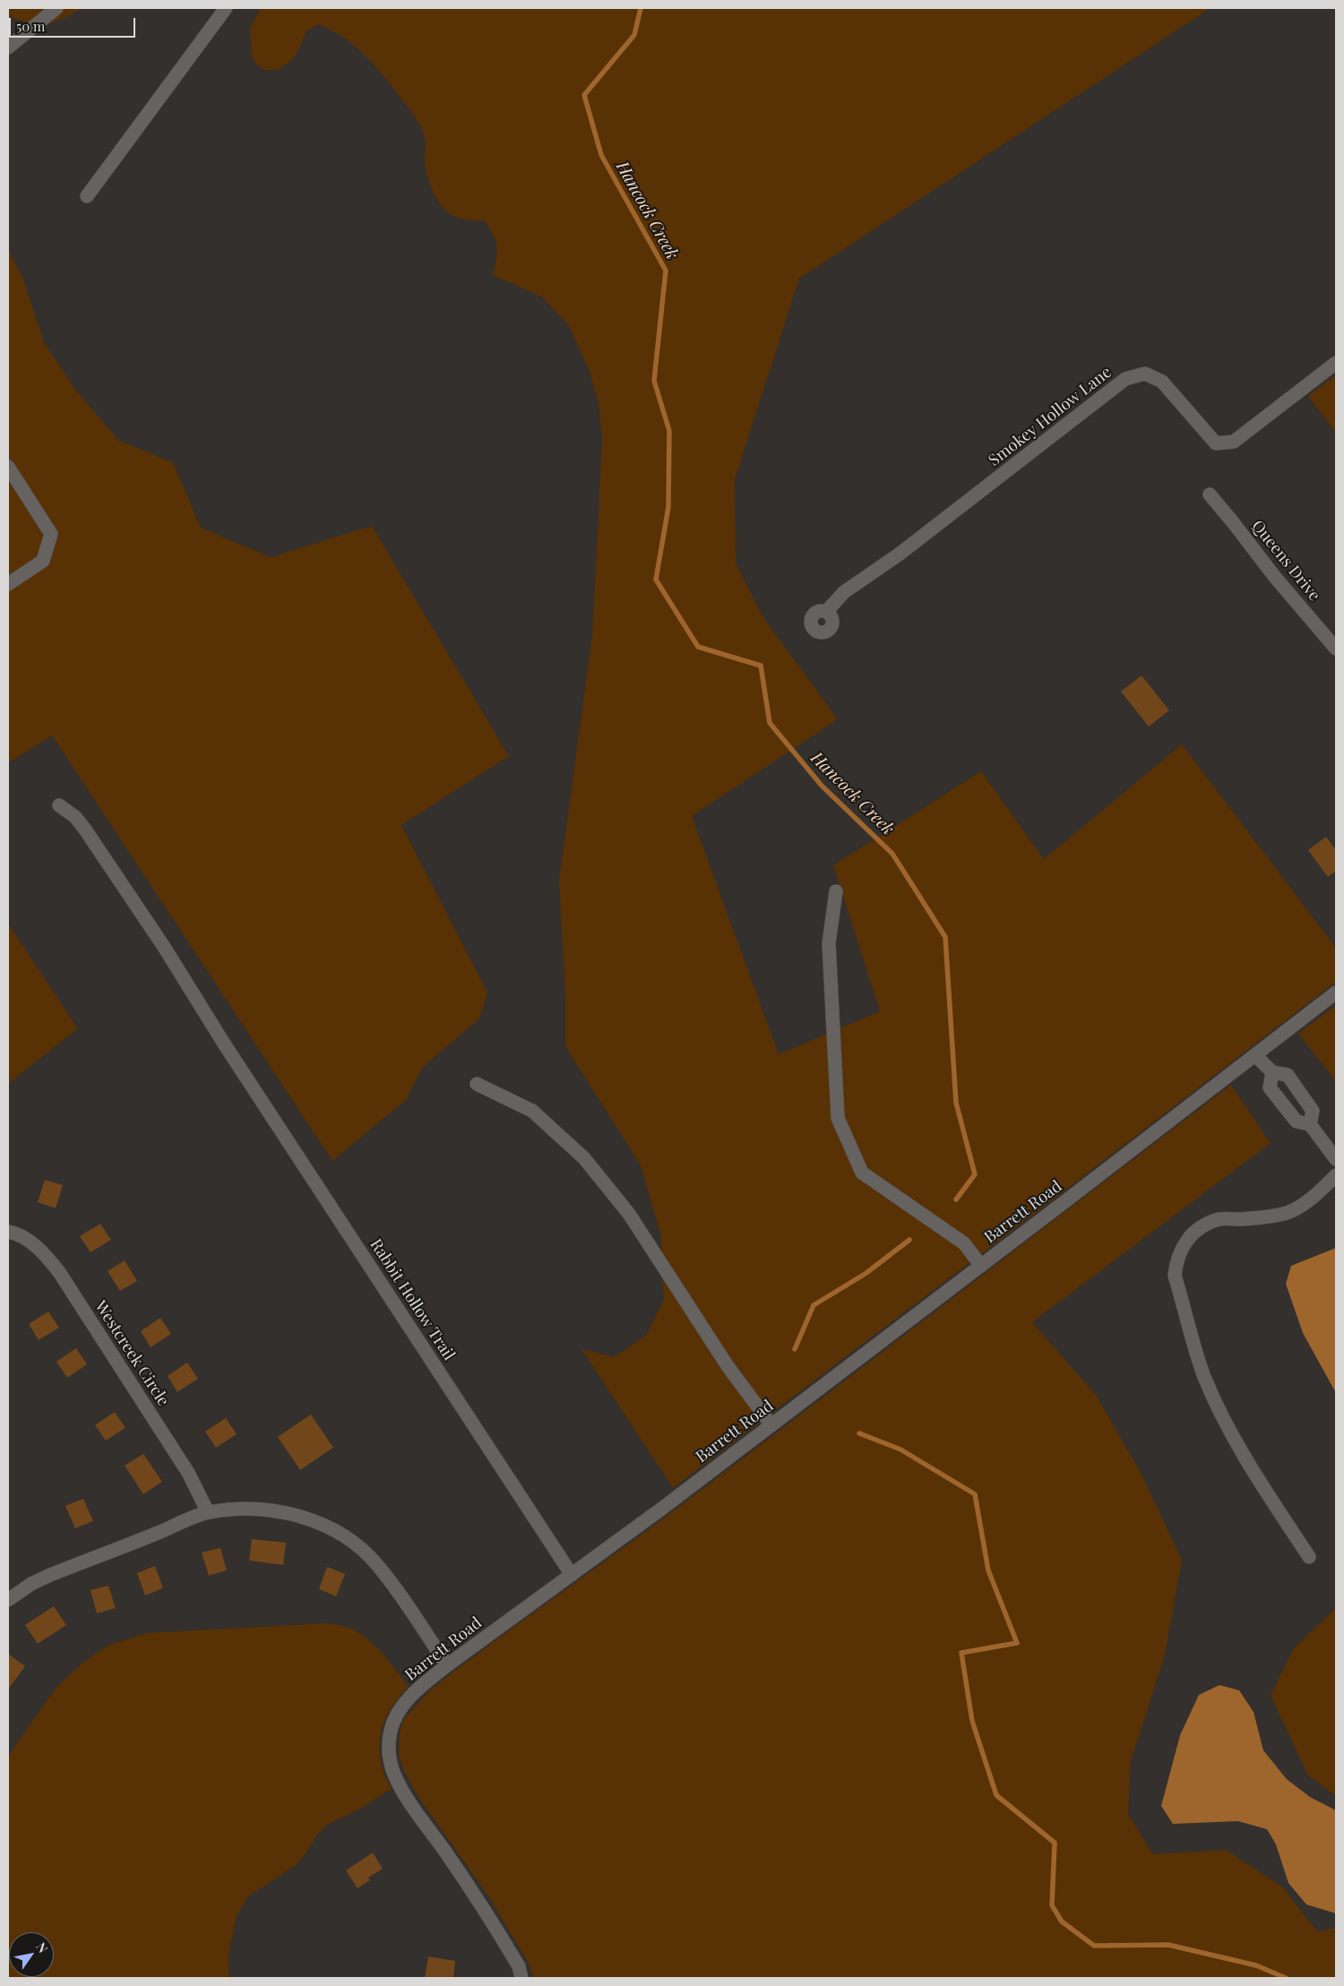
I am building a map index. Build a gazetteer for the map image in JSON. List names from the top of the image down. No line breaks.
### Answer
{"streets":{"street":["Smokey Hollow Lane","Queens Drive","Barrett Road","Rabbit Hollow Trail","Westcreek Circle"]},"crossings":[["Barrett Road","Rabbit Hollow Trail"]],"water":["Hancock Creek"],"scale_bar":"50 m","north":"top right"}
